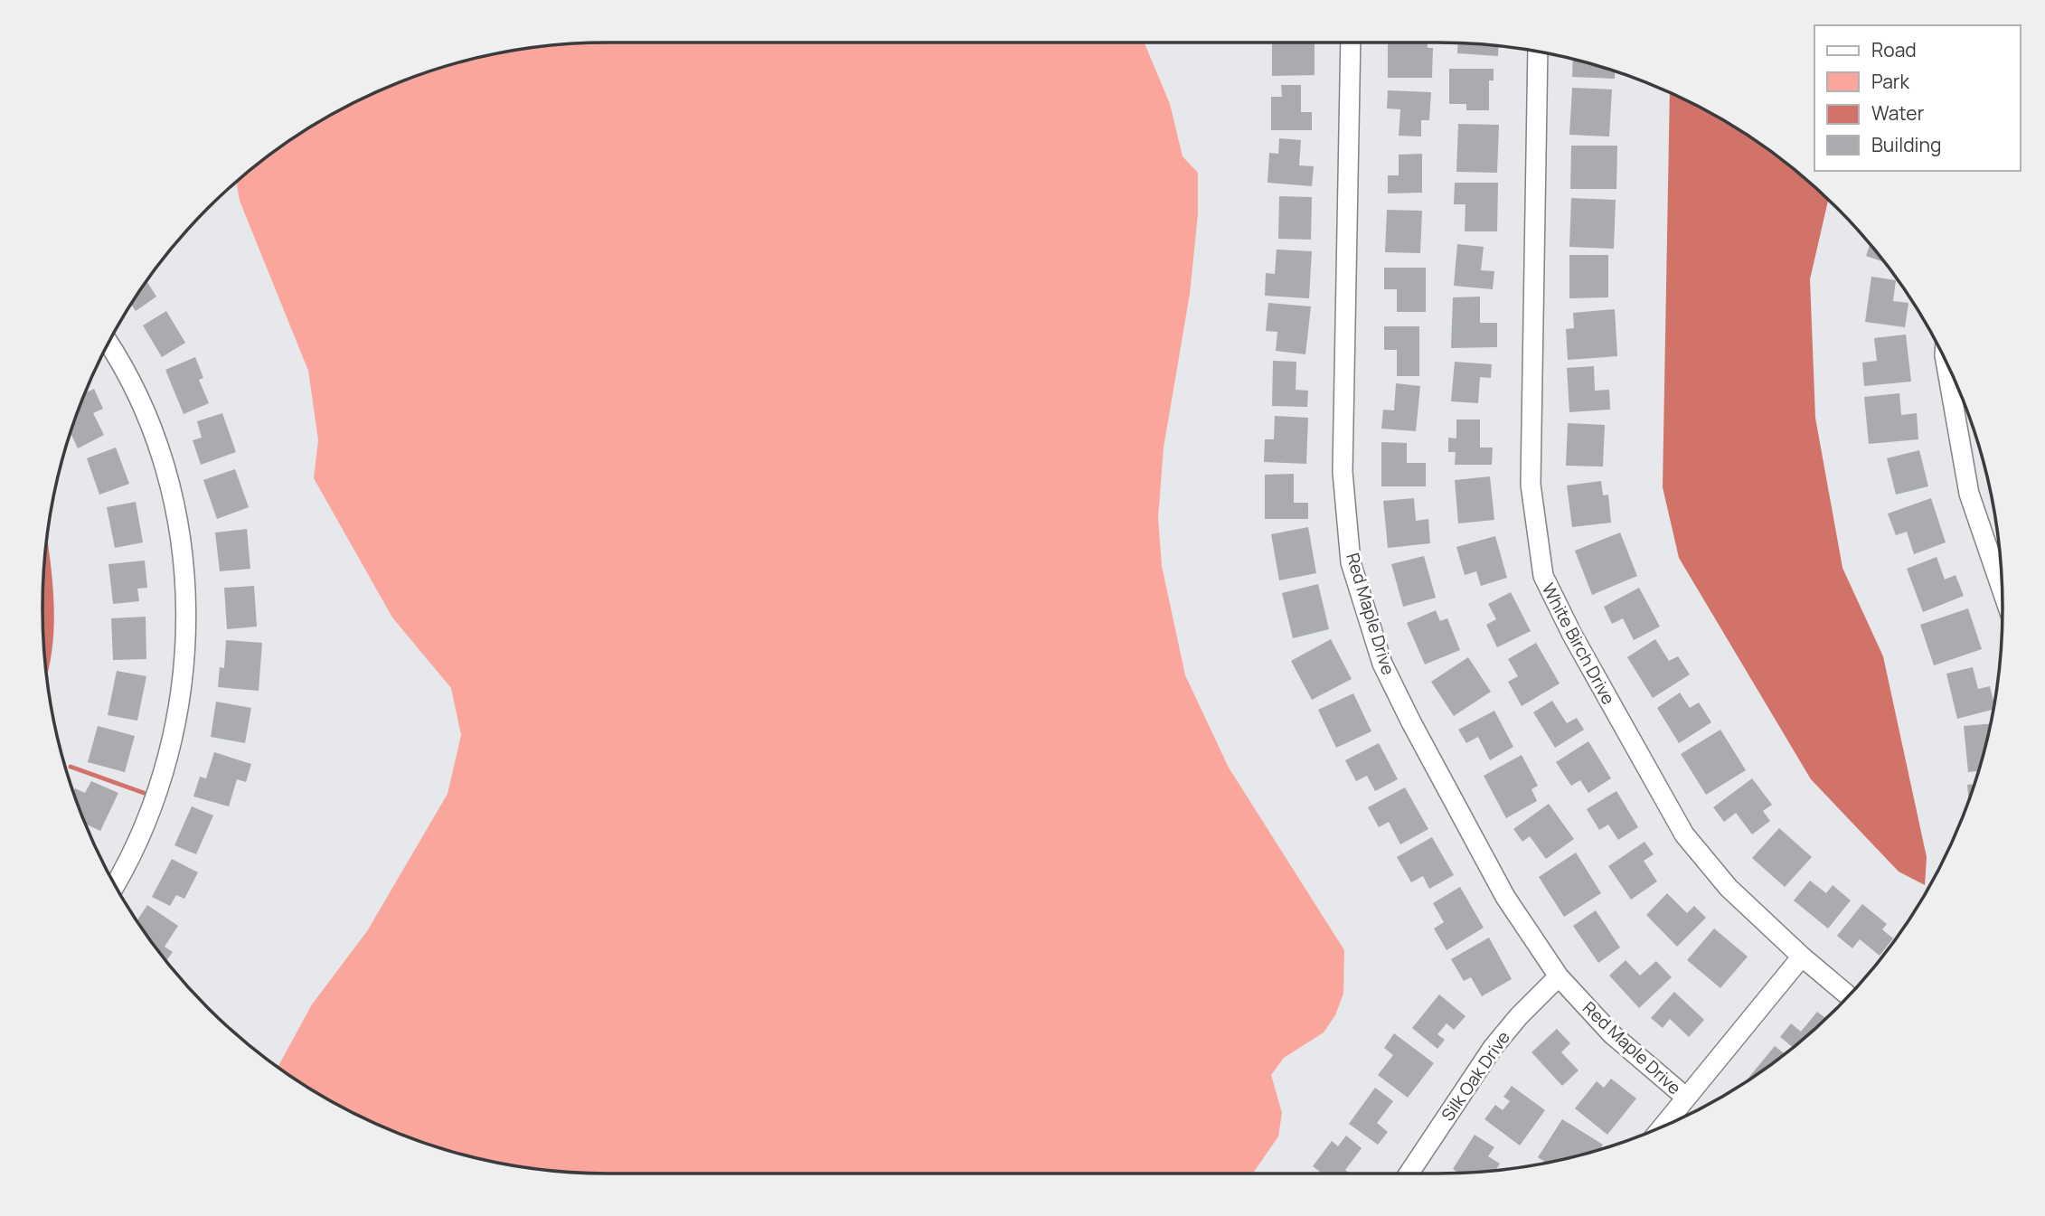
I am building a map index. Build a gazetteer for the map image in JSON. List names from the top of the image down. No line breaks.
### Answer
{"streets":{"street":["Red Maple Drive","White Birch Drive","Silk Oak Drive"]},"crossings":[["Red Maple Drive","Silk Oak Drive"]],"legend":["Road","Park","Water","Building"]}
